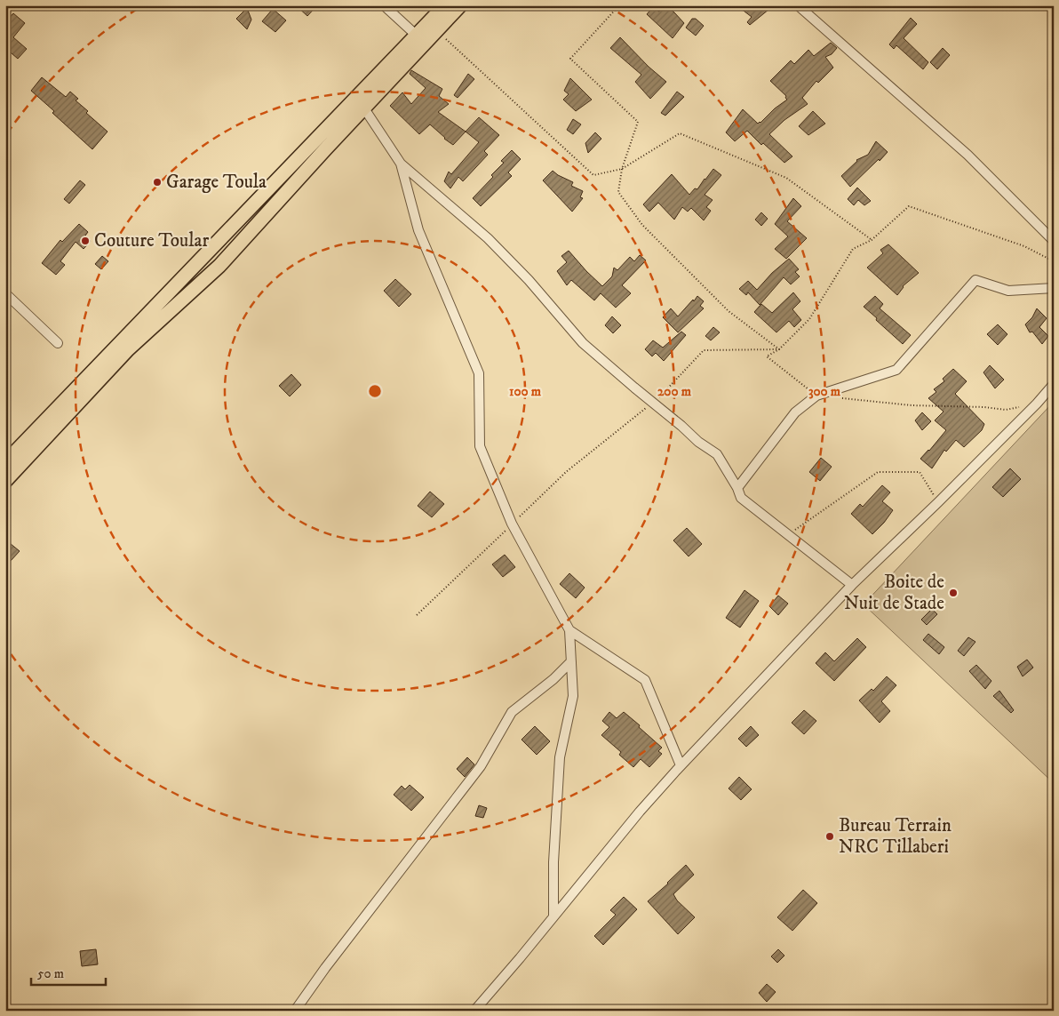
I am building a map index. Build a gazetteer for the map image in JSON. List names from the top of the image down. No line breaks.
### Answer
{"places":["Garage Toula","Couture Toular","Boite de Nuit de Stade","Bureau Terrain NRC Tillaberi"],"scale_bar":"50 m","rings":["100 m","200 m","300 m"]}
